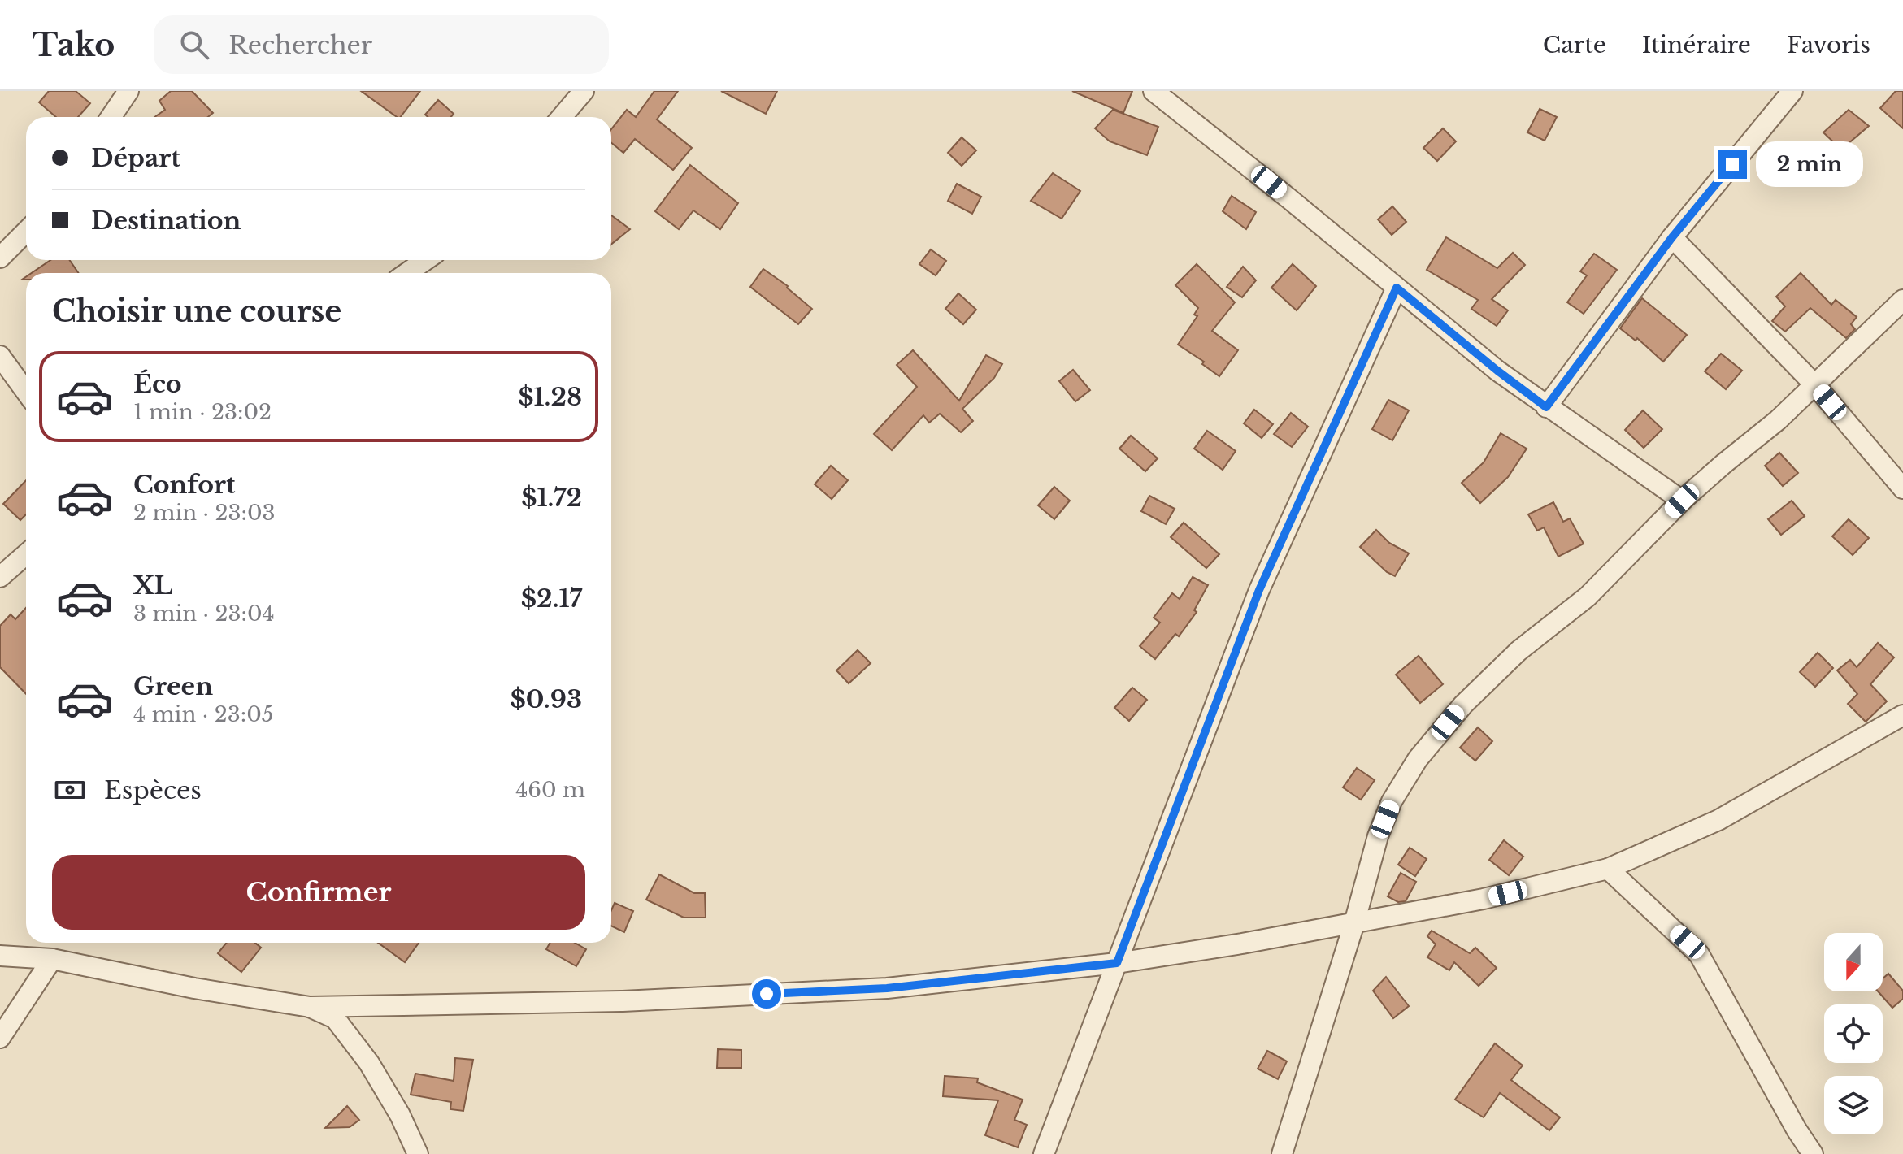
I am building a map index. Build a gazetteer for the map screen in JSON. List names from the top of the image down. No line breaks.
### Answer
{"north":"bottom","page":{"header":"Tako","search":"Rechercher","nav":["Carte","Itinéraire","Favoris"],"banner":["Départ","Destination"],"bubble":"2 min","heading":"Choisir une course","list":[{"name":"Éco","note":"1 min · 23:02","value":"$1.28"},{"name":"Confort","note":"2 min · 23:03","value":"$1.72"},{"name":"XL","note":"3 min · 23:04","value":"$2.17"},{"name":"Green","note":"4 min · 23:05","value":"$0.93"}],"pay":["Espèces","460 m"],"buttons":"Confirmer"}}
